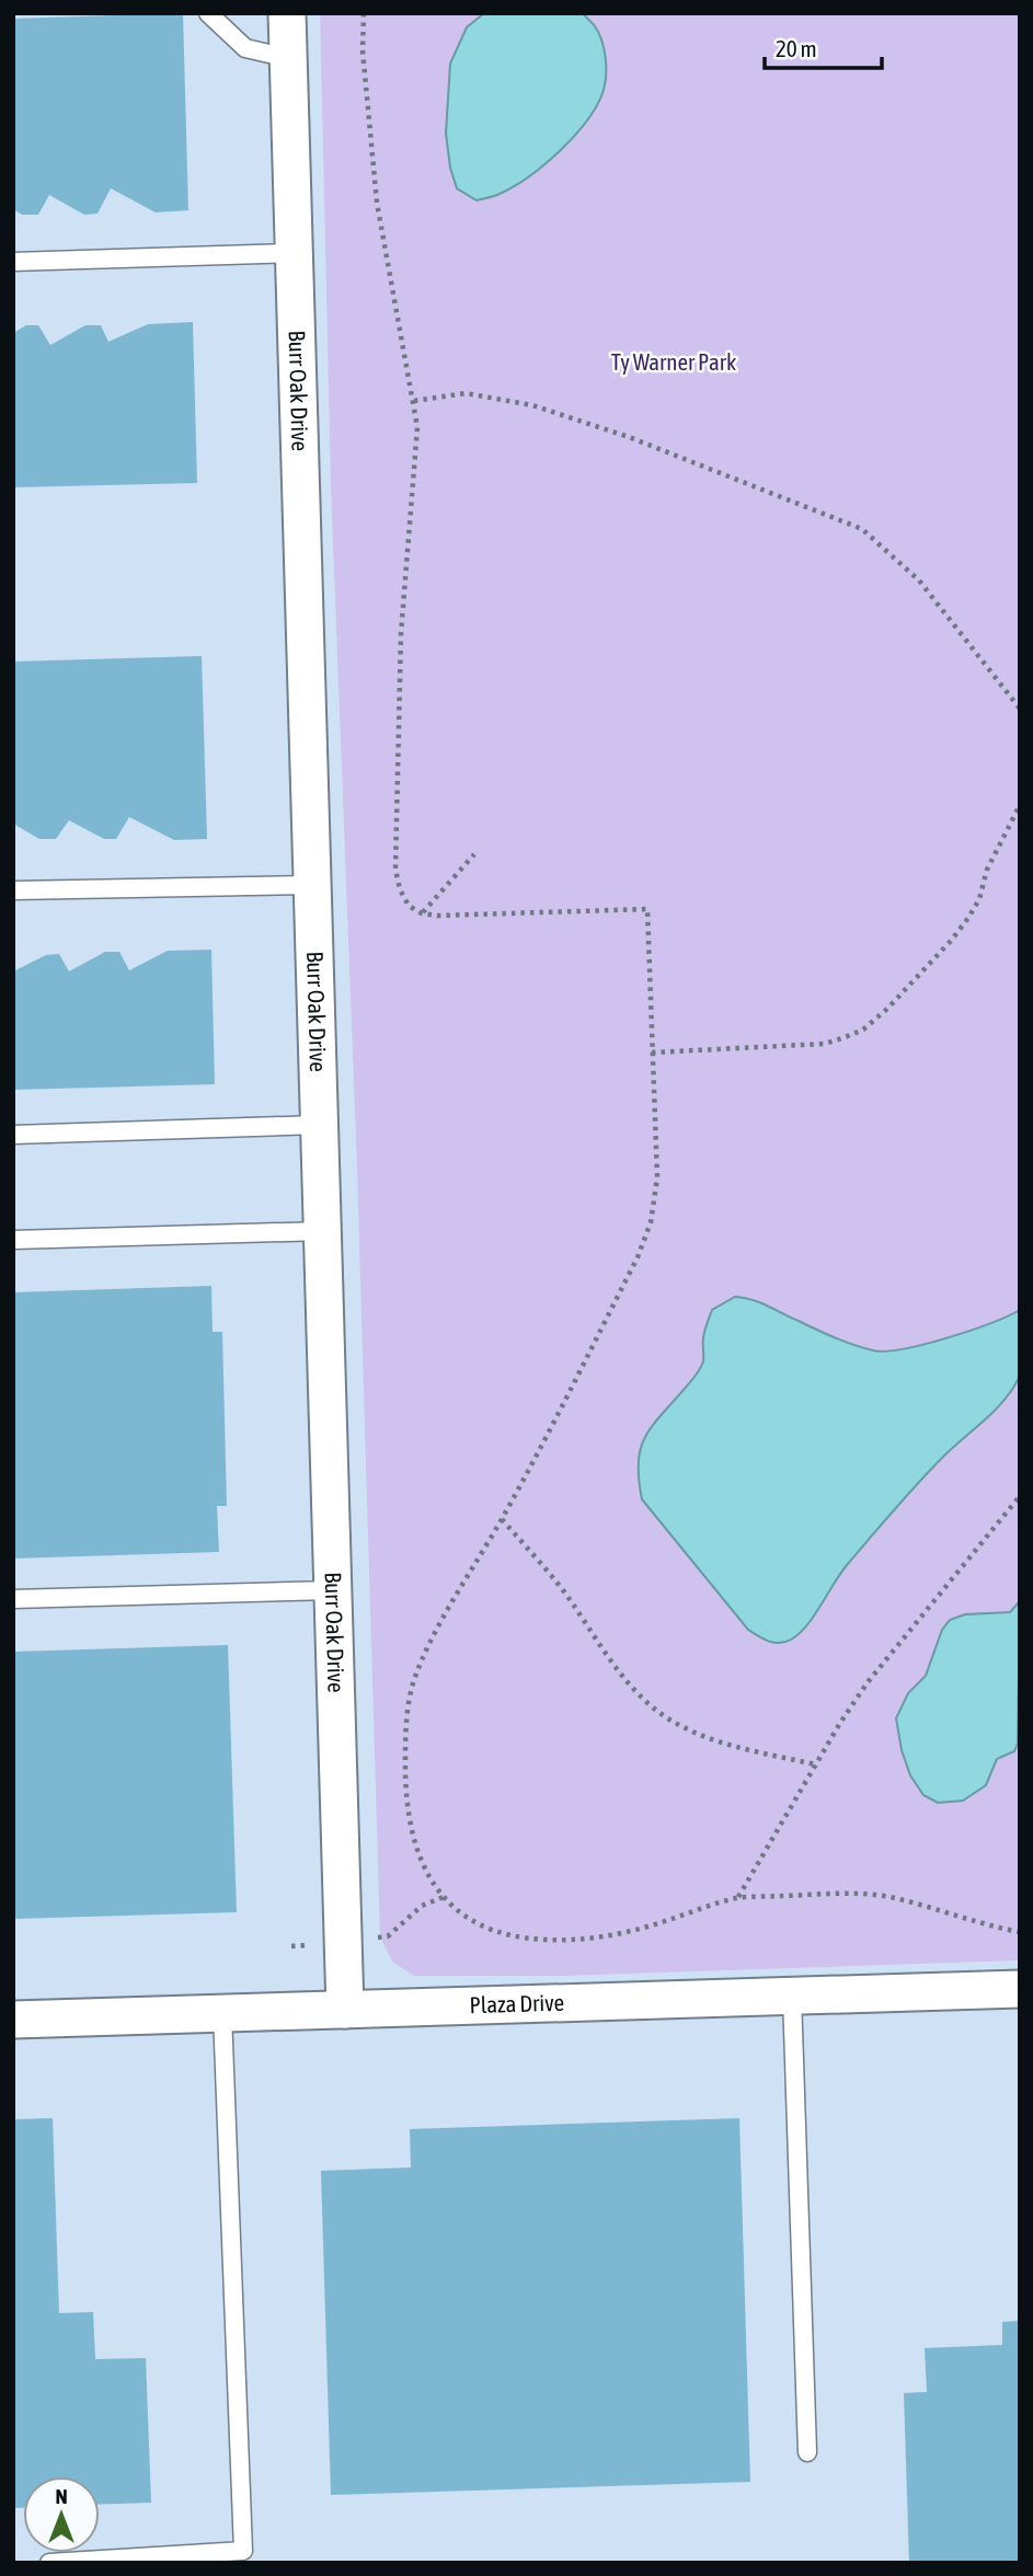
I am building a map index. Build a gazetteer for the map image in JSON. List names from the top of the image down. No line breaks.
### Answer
{"streets":{"street":["Burr Oak Drive","Plaza Drive"]},"crossings":[["Burr Oak Drive","Plaza Drive"]],"parks":["Ty Warner Park"],"scale_bar":"20 m","north":"top"}
